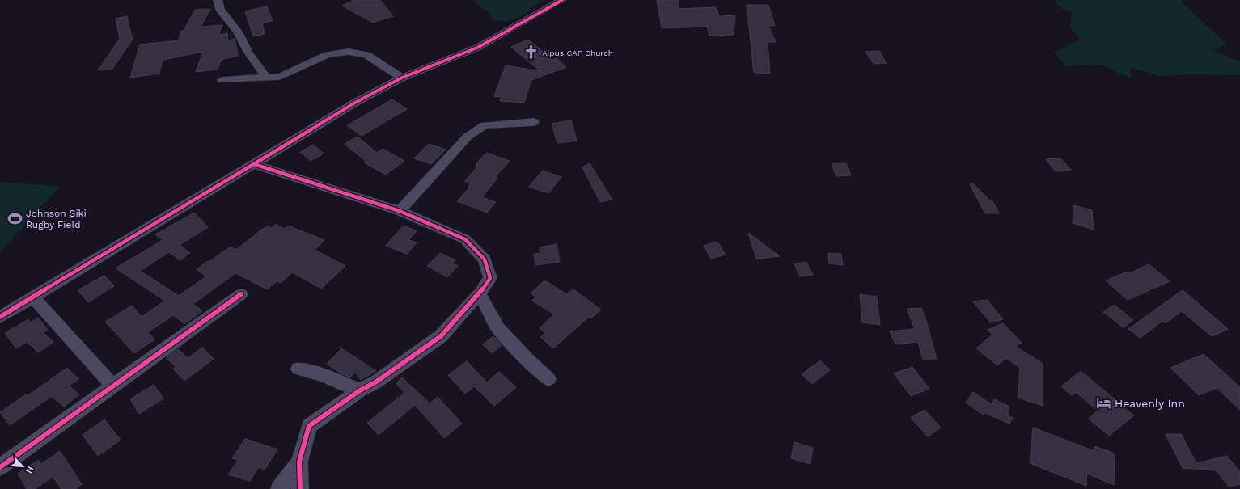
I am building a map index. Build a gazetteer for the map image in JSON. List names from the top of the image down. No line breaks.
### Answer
{"places":{"church":["Aipus CAF Church"],"sports":["Johnson Siki Rugby Field"],"hotel":["Heavenly Inn"]},"north":"bottom right"}
